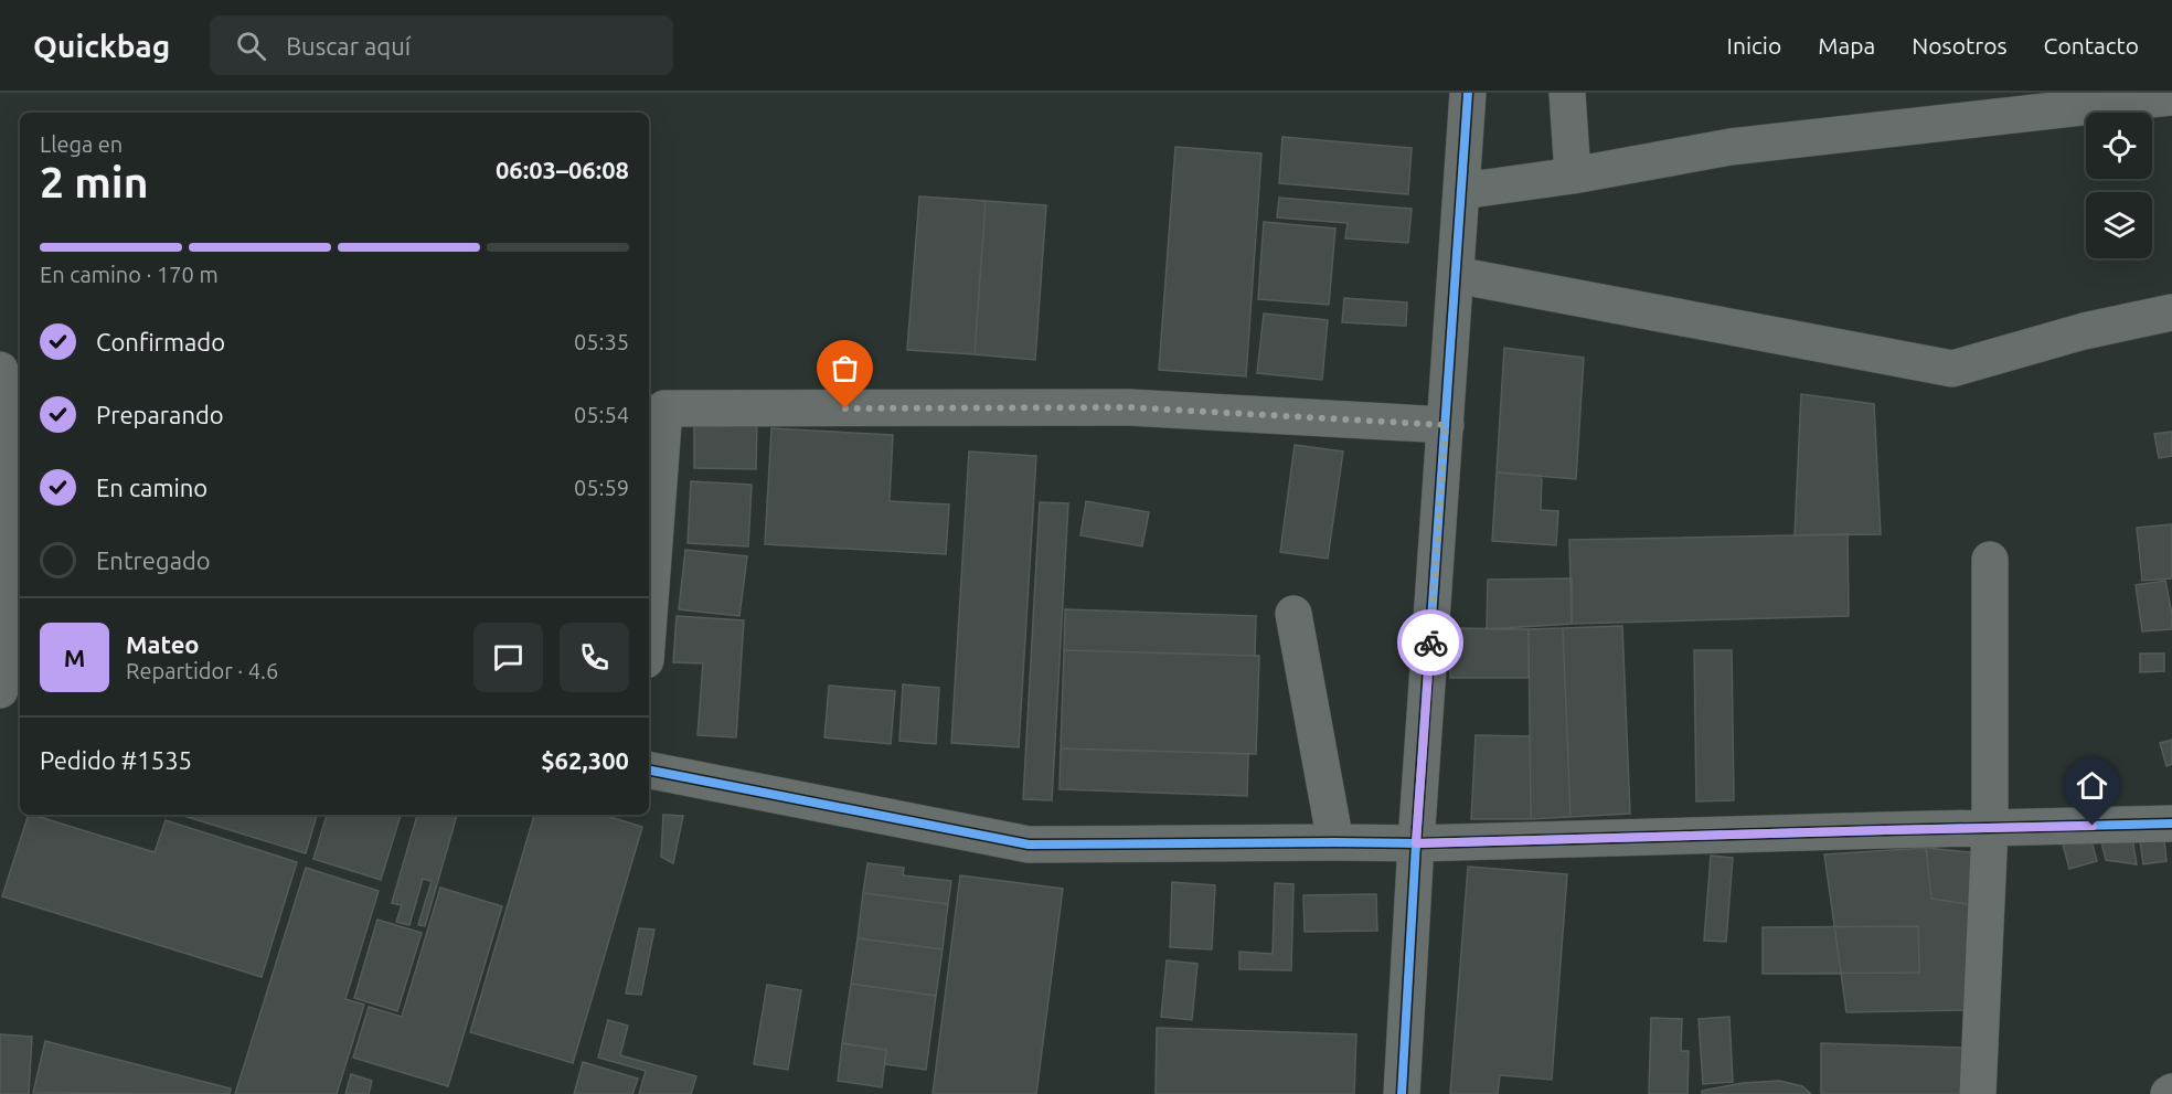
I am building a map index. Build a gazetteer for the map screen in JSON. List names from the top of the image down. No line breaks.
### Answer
{"page":{"header":"Quickbag","search":"Buscar aquí","nav":["Inicio","Mapa","Nosotros","Contacto"],"heading":["2 min","Llega en","06:03–06:08"],"panel":["Mateo","Repartidor · 4.6","Pedido #1535","$62,300"],"bar":"En camino · 170 m","list":[["Confirmado","05:35"],["Preparando","05:54"],["En camino","05:59"],"Entregado"],"round":"M"}}
